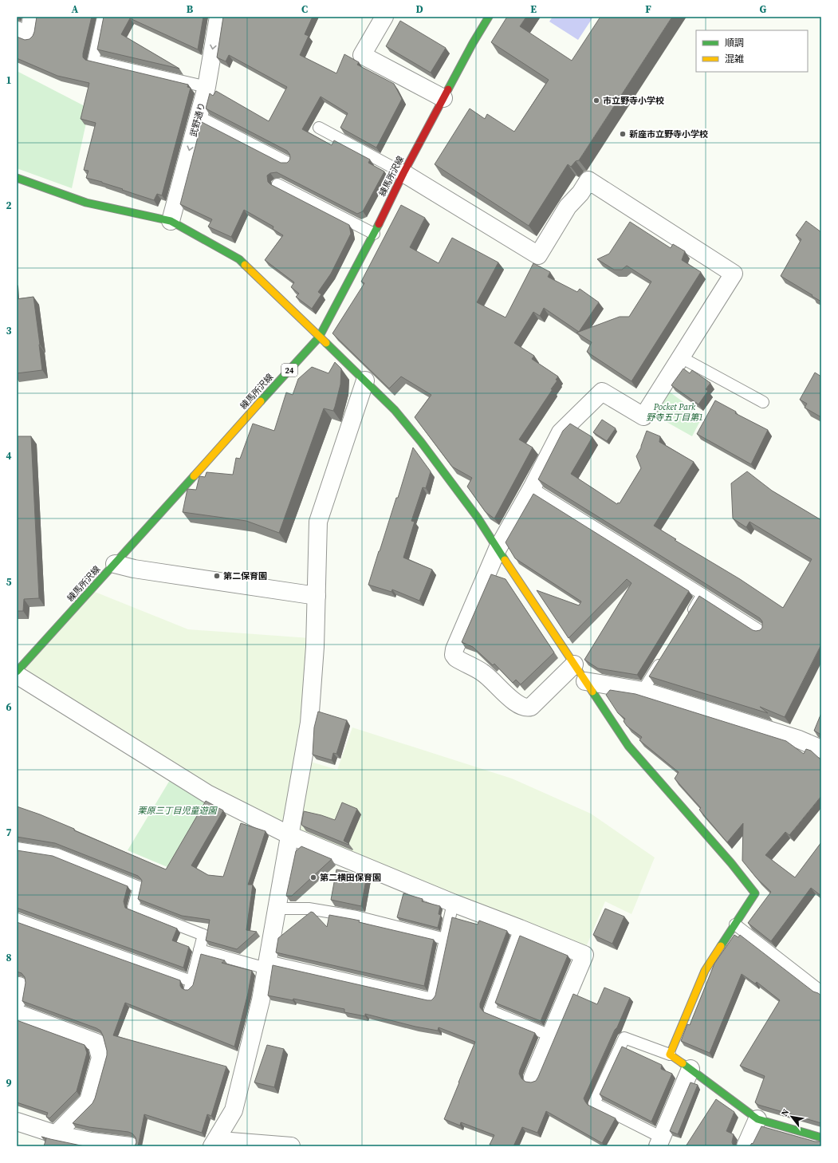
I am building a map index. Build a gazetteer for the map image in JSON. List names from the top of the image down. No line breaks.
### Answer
{"streets":{"street":["武野通り","練馬所沢線","24"]},"one_way":["武野通り"],"parks":["Pocket Park 野寺五丁目第1","栗原三丁目児童遊園"],"places":["市立野寺小学校","新座市立野寺小学校","第二保育園","第二横田保育園"],"legend":["順調","混雑"],"north":"top left","grid":{"columns":["A","B","C","D","E","F","G"],"rows":["1","2","3","4","5","6","7","8","9"]}}
